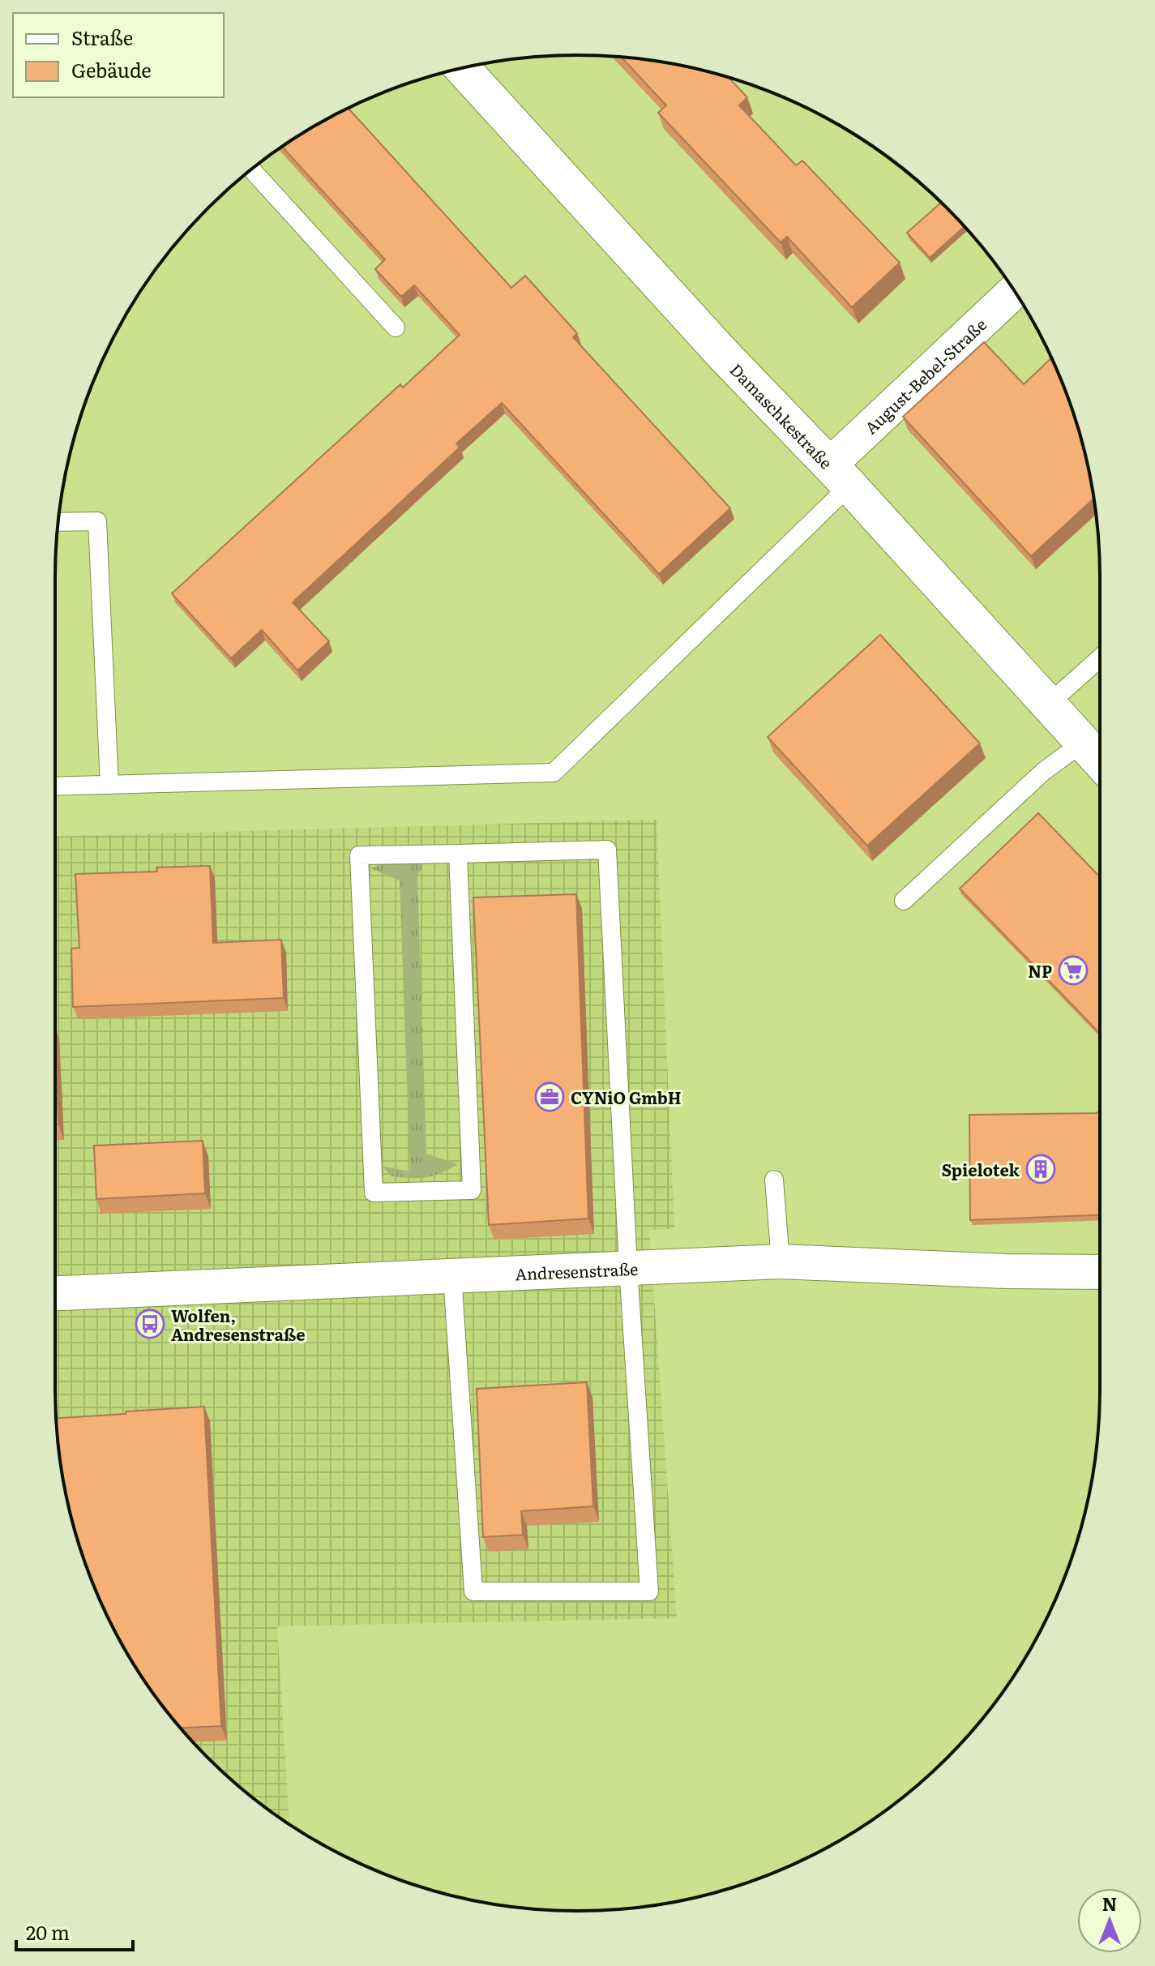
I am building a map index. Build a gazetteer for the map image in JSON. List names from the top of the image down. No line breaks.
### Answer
{"streets":{"street":["August-Bebel-Straße","Damaschkestraße","Andresenstraße"]},"crossings":[["August-Bebel-Straße","Damaschkestraße"]],"places":{"supermarket":["NP"],"office":["CYNiO GmbH"],"building":["Spielotek"],"bus stop":["Wolfen, Andresenstraße"]},"legend":["Straße","Gebäude"],"scale_bar":"20 m","north":"top"}
